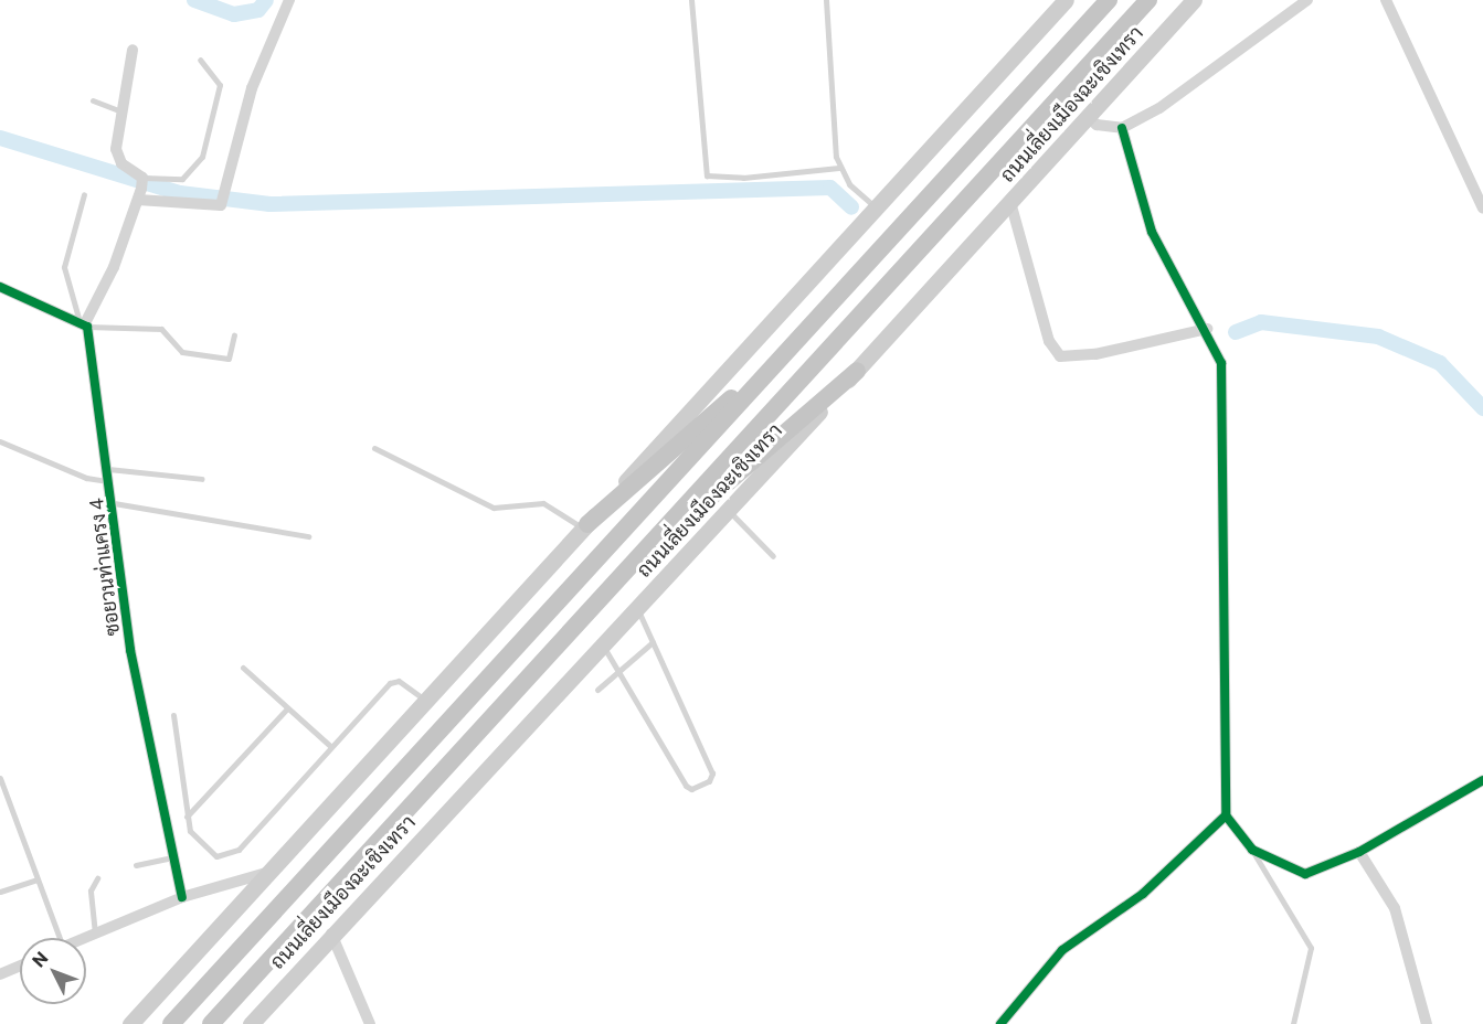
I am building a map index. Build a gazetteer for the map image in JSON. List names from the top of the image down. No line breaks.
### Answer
{"streets":{"highway":["ถนนเลี่ยงเมืองฉะเชิงเทรา"],"street":["ซอยวนท่าแครง 4"]},"north":"top left"}
